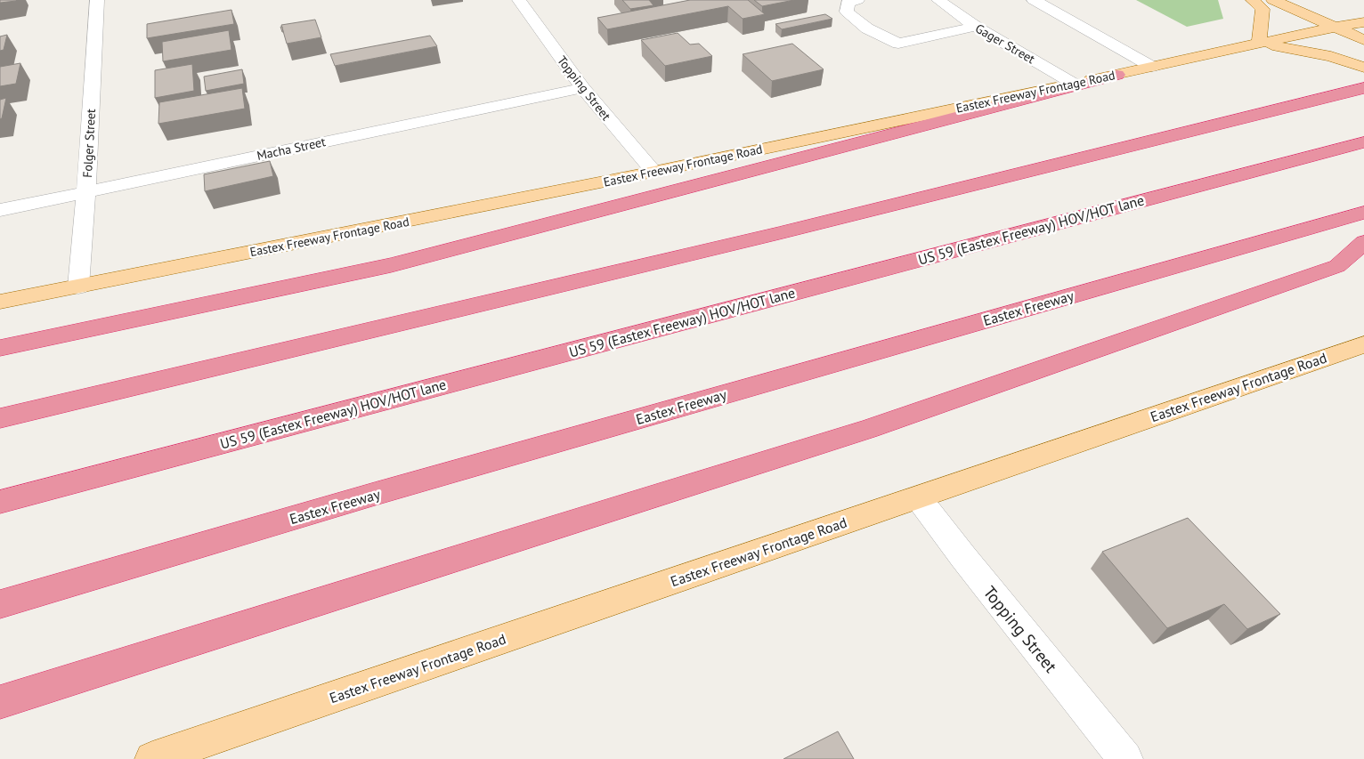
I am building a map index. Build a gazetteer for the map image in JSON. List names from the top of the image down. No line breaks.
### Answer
{"streets":{"highway":["US 59 (Eastex Freeway) HOV/HOT lane","Eastex Freeway"],"main road":["Eastex Freeway Frontage Road"],"street":["Gager Street","Topping Street","Folger Street","Macha Street"]},"crossings":[["Gager Street","Eastex Freeway Frontage Road"],["Topping Street","Eastex Freeway Frontage Road"],["Topping Street","Macha Street"],["Eastex Freeway Frontage Road","Folger Street"],["Folger Street","Macha Street"]]}
